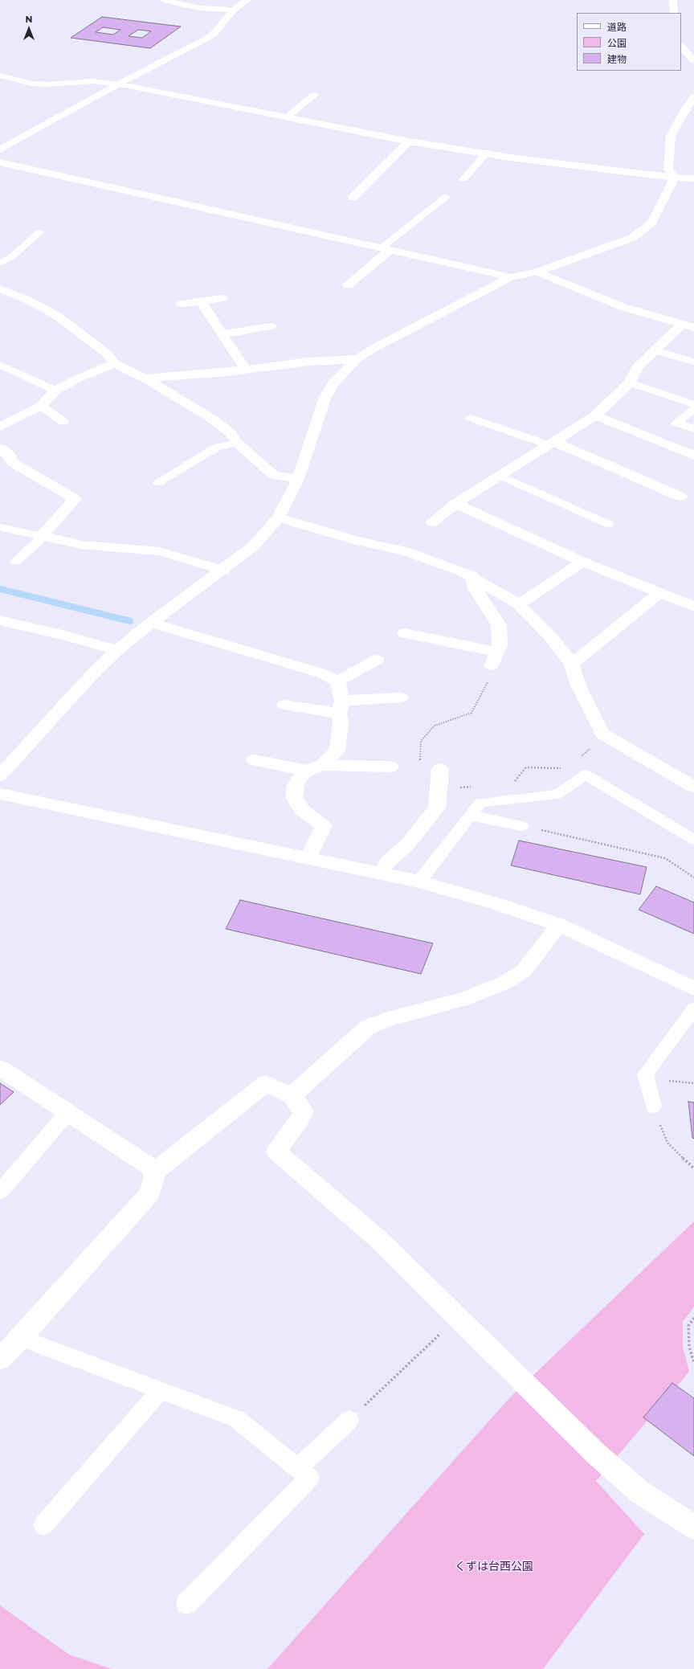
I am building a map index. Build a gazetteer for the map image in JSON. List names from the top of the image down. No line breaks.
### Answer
{"parks":["くずは台西公園"],"legend":["道路","公園","建物"],"north":"top"}
